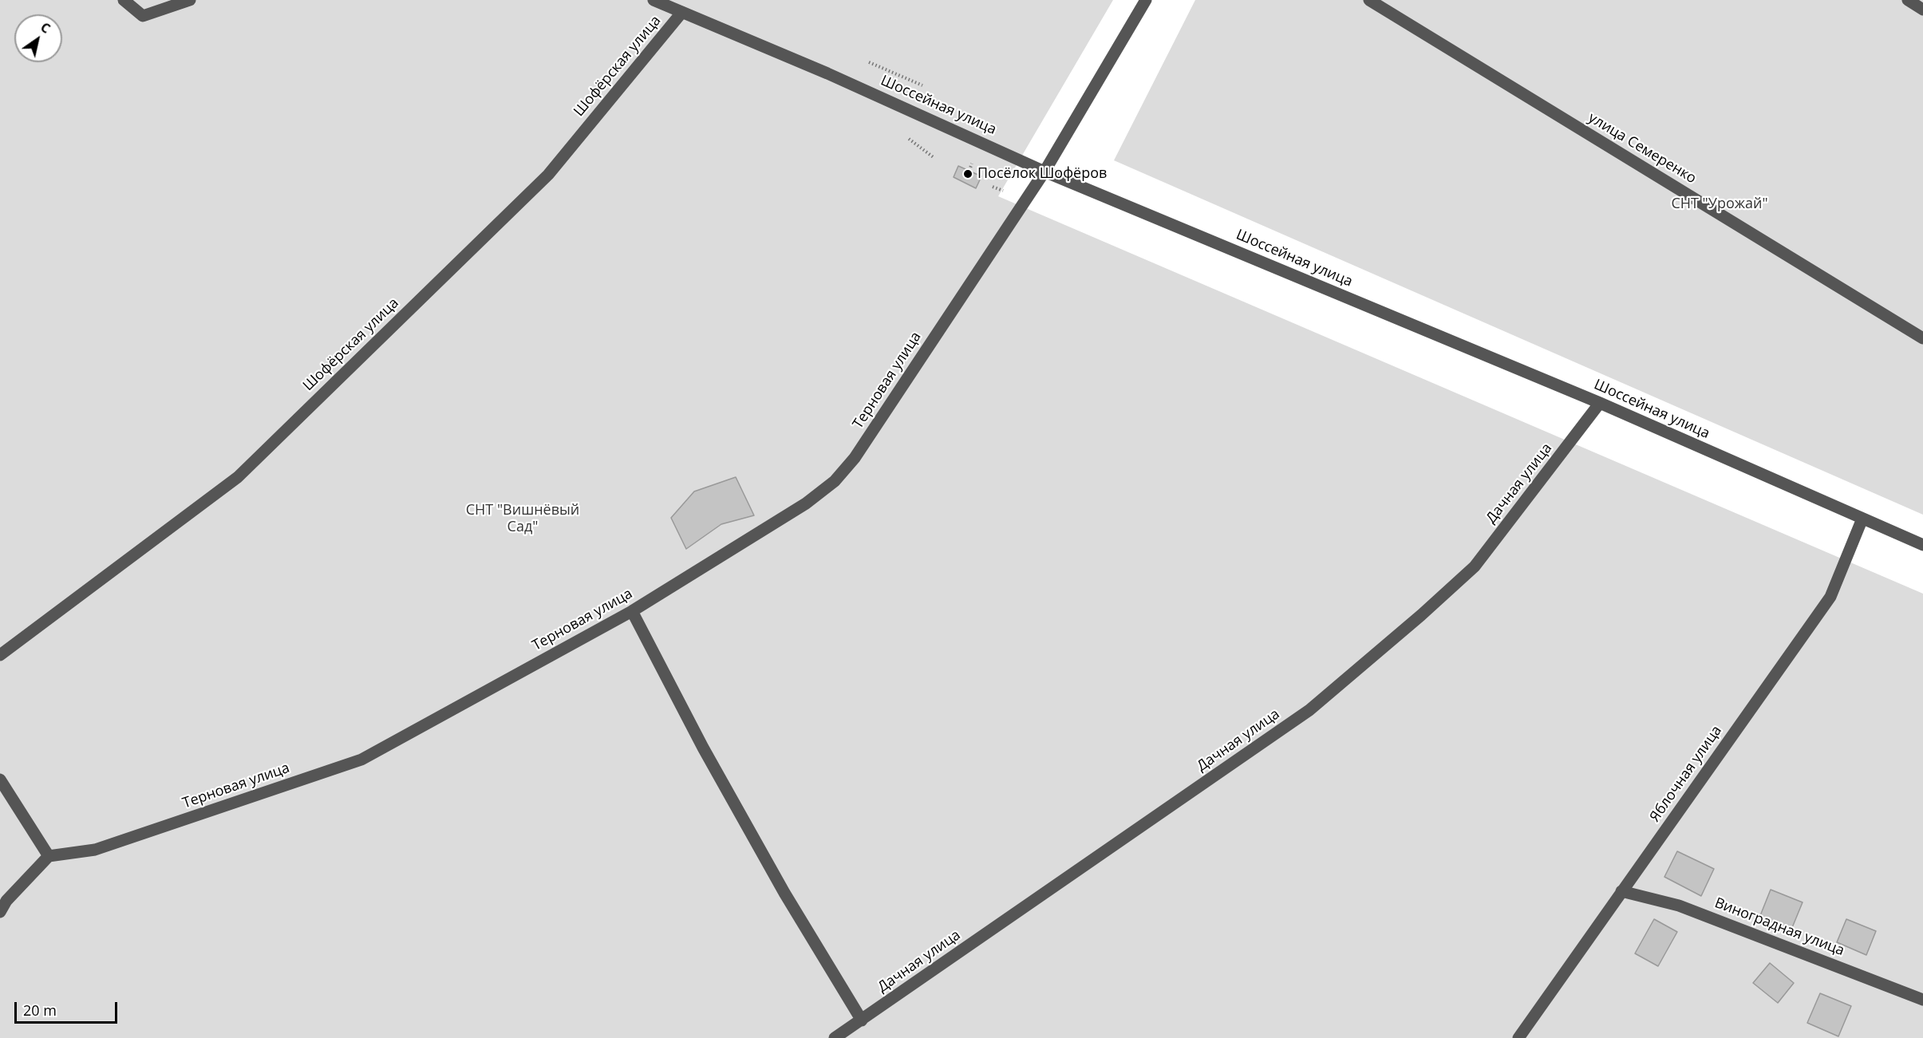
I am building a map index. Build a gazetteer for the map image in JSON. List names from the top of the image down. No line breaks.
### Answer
{"streets":{"street":["Шофёрская улица","Шоссейная улица","улица Семеренко","Терновая улица","Дачная улица","Яблочная улица","Виноградная улица"]},"crossings":[["Шофёрская улица","Шоссейная улица"],["Шоссейная улица","Терновая улица"],["Шоссейная улица","Дачная улица"],["Шоссейная улица","Яблочная улица"],["Яблочная улица","Виноградная улица"]],"parks":["СНТ \"Урожай\"","СНТ \"Вишнёвый Сад\""],"places":["Посёлок Шофёров"],"scale_bar":"20 m","north":"top right"}
